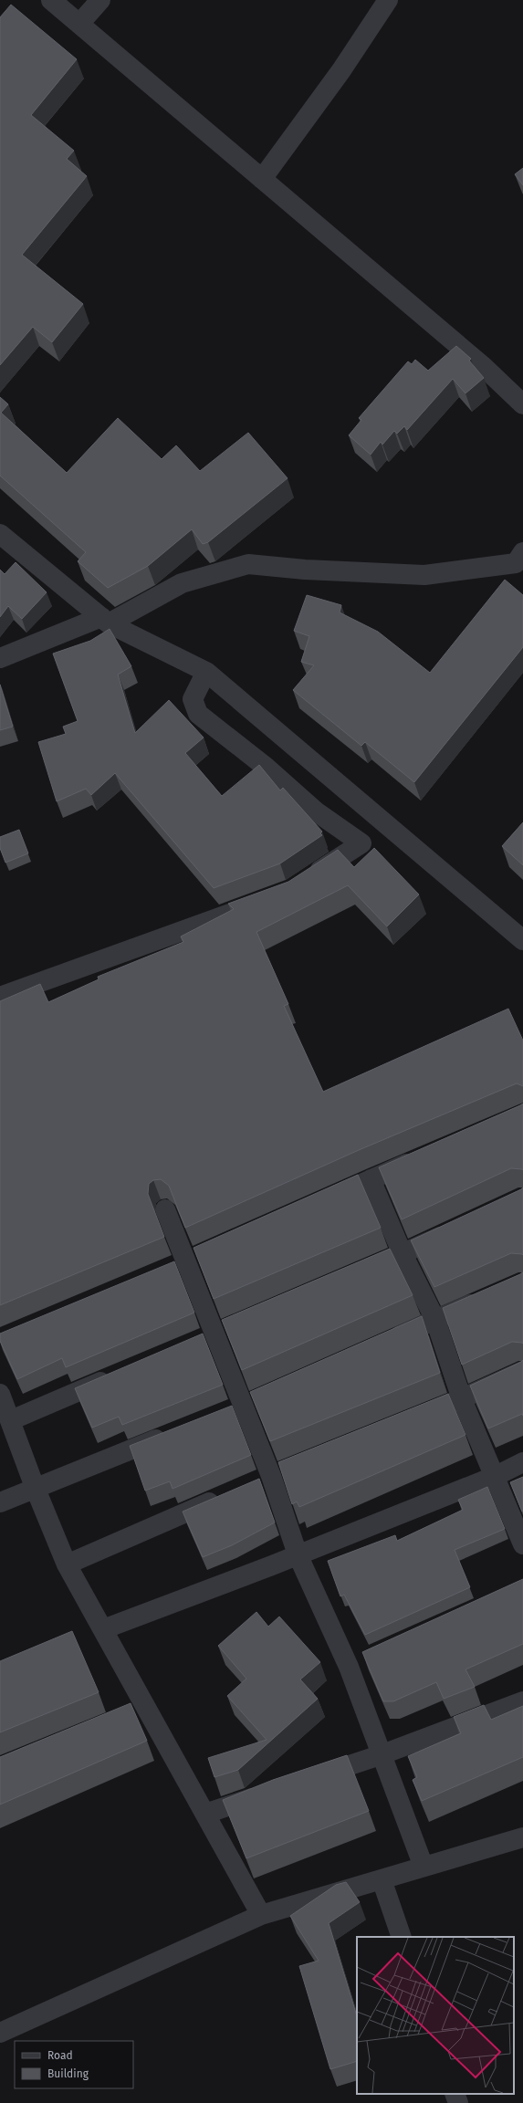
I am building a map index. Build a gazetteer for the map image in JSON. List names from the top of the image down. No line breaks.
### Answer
{"legend":["Road","Building"]}
